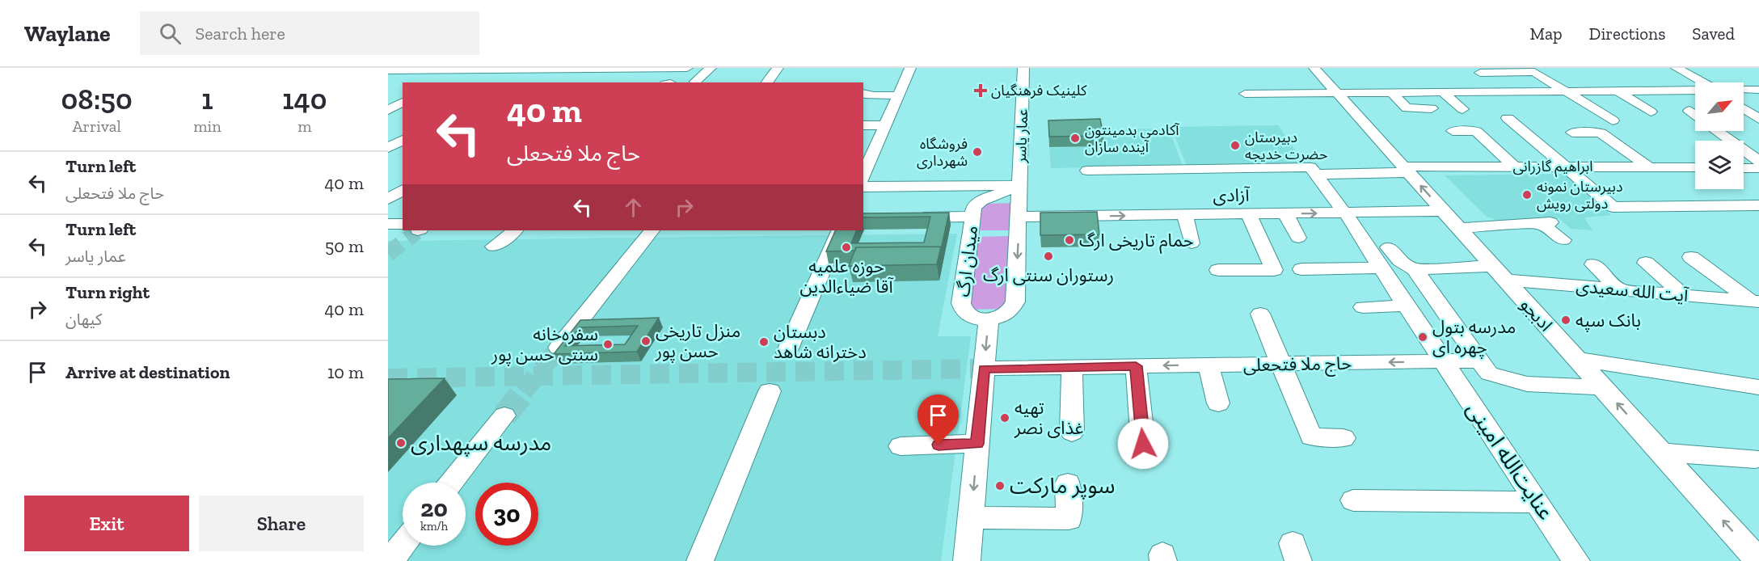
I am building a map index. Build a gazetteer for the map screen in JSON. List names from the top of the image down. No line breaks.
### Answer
{"streets":{"street":["عمار یاسر","ابراهیم گازرانی","آزادی","میدان ارگ","آیت الله سعیدی","ادبجو","حاج ملا فتحعلی","عنایت‌الله امینی"]},"crossings":[["عمار یاسر","آزادی"],["عمار یاسر","میدان ارگ"],["ابراهیم گازرانی","ادبجو"],["ابراهیم گازرانی","عنایت‌الله امینی"],["آزادی","میدان ارگ"],["آزادی","ادبجو"],["آزادی","عنایت‌الله امینی"],["آیت الله سعیدی","ادبجو"],["حاج ملا فتحعلی","عنایت‌الله امینی"]],"one_way":["ادبجو"],"places":{"health":["کلینیک فرهنگیان"],"other":["آکادمی بدمینتون آینده سازان","دبیرستان حضرت خدیجه","فروشگاه شهرداری","دبیرستان نمونه دولتی رویش","حمام تاریخی ارگ","حوزه علمیه آقا ضیاءالدین","رستوران سنتی ارگ","بانک سپه","مدرسه بتول چهره ای","منزل تاریخی حسن پور","دبستان دخترانه شاهد","سفره‌خانه سنتی حسن پور","تهیه غذای نصر","مدرسه سپهداری","سوپر مارکت"]},"north":"top right","page":{"header":"Waylane","search":"Search here","nav":["Map","Directions","Saved"],"eta":["08:50","Arrival","1","min","140","m"],"turn":["40 m","حاج ملا فتحعلی"],"list":[{"name":"Turn left","note":"حاج ملا فتحعلی","value":"40 m"},{"name":"Turn left","note":"عمار یاسر","value":"50 m"},{"name":"Turn right","note":"کیهان","value":"40 m"},{"name":"Arrive at destination","value":"10 m"}],"speed":"20 km/h","limit":"30","buttons":["Exit","Share"]}}
